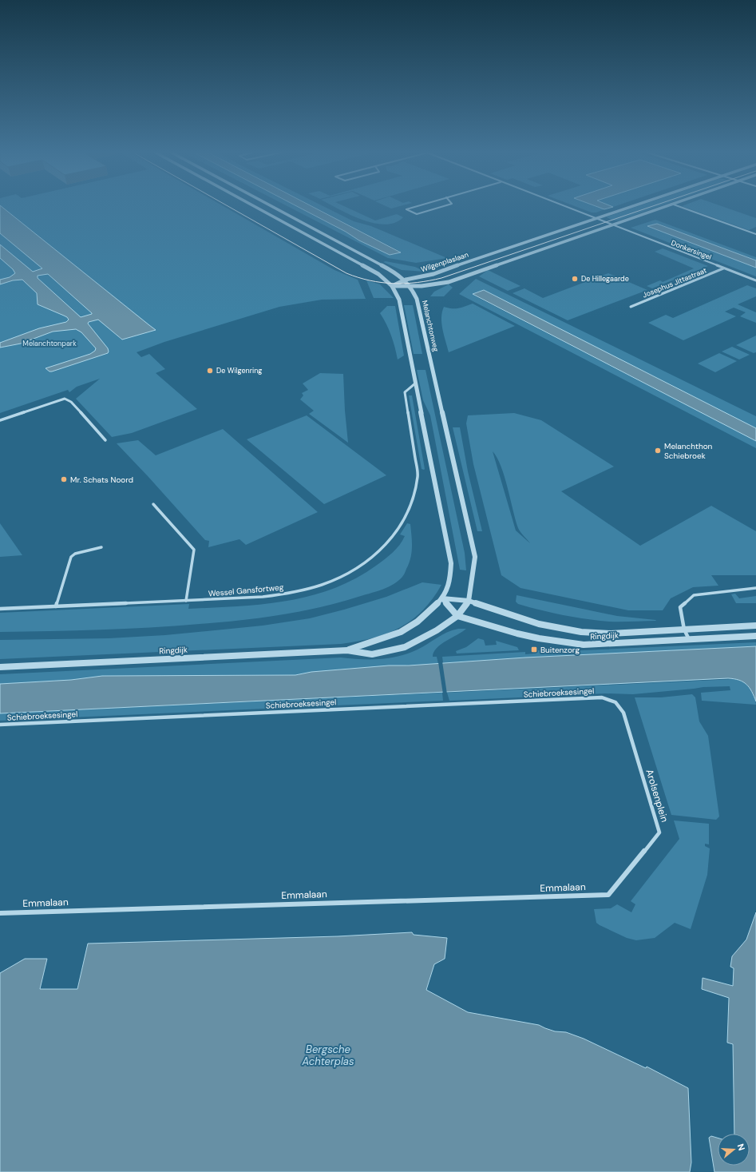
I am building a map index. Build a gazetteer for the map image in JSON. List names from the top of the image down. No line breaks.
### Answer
{"streets":{"street":["Donkersingel","Wilgenplaslaan","Josephus Jittastraat","Melanchtonweg","Wessel Gansfortweg","Ringdijk","Schiebroeksesingel","Arolsenplein","Emmalaan"]},"crossings":[["Donkersingel","Wilgenplaslaan"],["Donkersingel","Josephus Jittastraat"],["Wilgenplaslaan","Melanchtonweg"],["Melanchtonweg","Ringdijk"],["Schiebroeksesingel","Arolsenplein"],["Arolsenplein","Emmalaan"]],"water":["Bergsche Achterplas"],"parks":["Melanchtonpark"],"places":{"other":["De Hillegaarde","De Wilgenring","Melanchthon Schiebroek","Mr. Schats Noord"],"transit":["Buitenzorg"]},"north":"right"}
